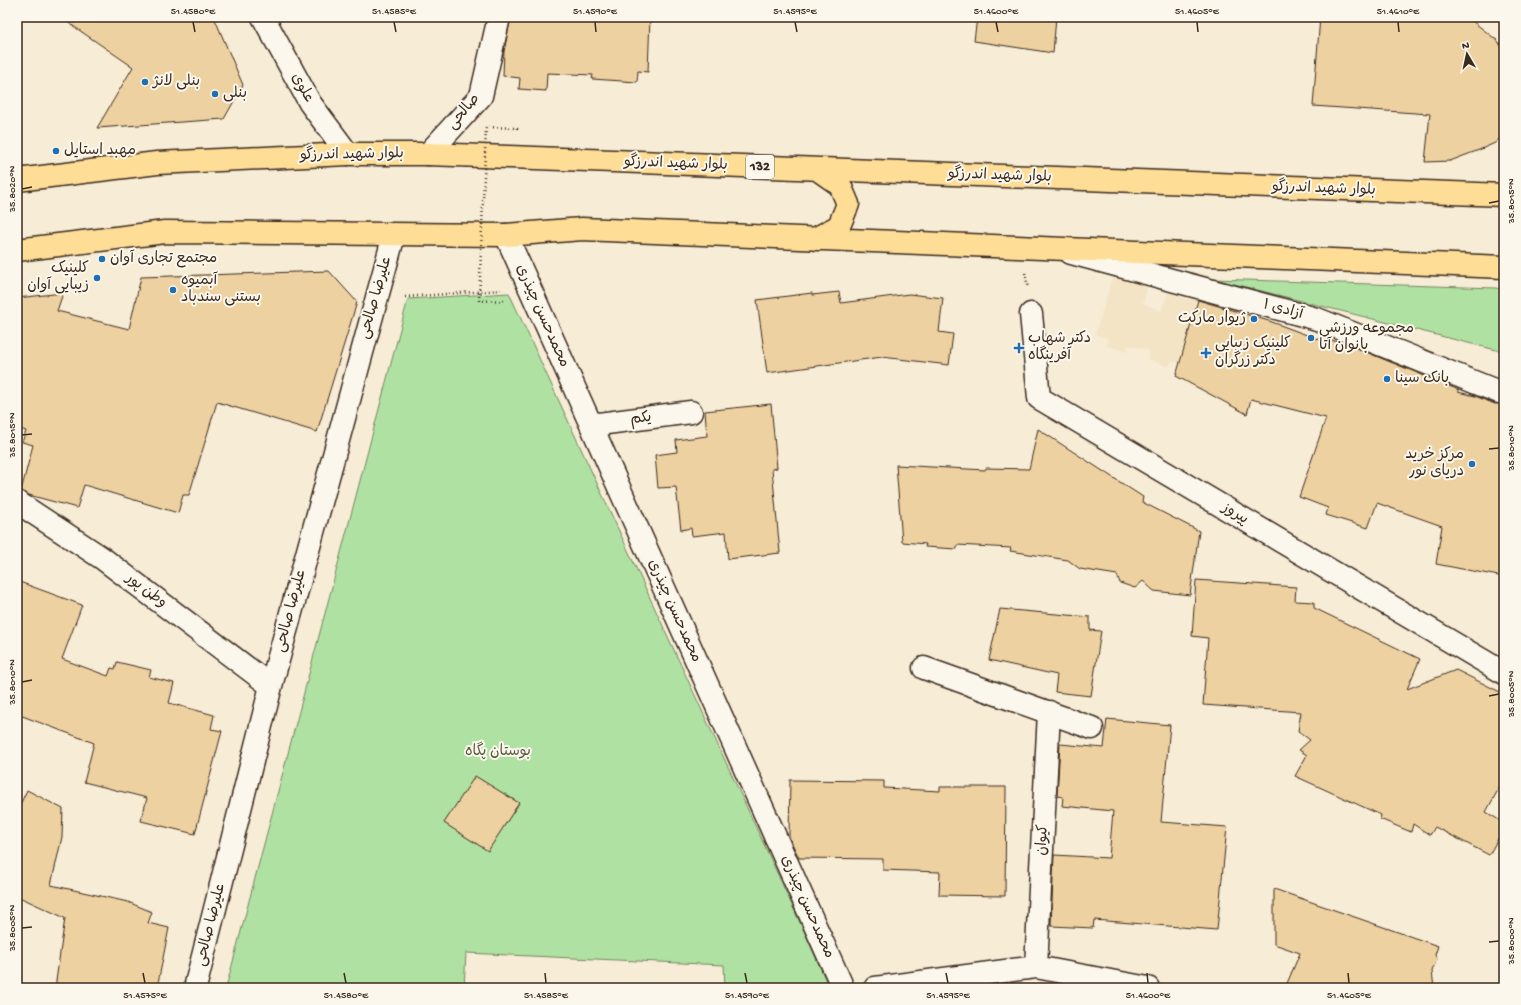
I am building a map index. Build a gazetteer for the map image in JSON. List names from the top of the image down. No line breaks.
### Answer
{"streets":{"main road":["بلوار شهید اندرزگو","132"],"street":["علوی","صالحی","علیرضا صالحی","آزادی ۱","محمدحسن چیذری","یکم","پیروز","وطن پور","کیوان"]},"crossings":[["علوی","بلوار شهید اندرزگو"],["صالحی","بلوار شهید اندرزگو"],["علیرضا صالحی","وطن پور"],["محمدحسن چیذری","یکم"]],"parks":["بوستان پگاه"],"places":{"other":["بنلی لانژ","بنلی","مهبد استایل","مجتمع تجاری آوان","کلینیک زیبایی آوان","آبمیوه بستنی سندباد","ژیوار مارکت","مجموعه ورزشی بانوان آتا","بانک سینا","مرکز خرید دریای نور"],"health":["دکتر شهاب آفرینگاه","کلینیک زیبایی دکتر زرگران"]},"north":"top","coordinates":["51.4580°E","51.4585°E","51.4590°E","51.4595°E","51.4600°E","51.4605°E","51.4610°E","35.8020°N","35.8015°N","35.8010°N","35.8005°N","35.8000°N","51.4575°E"]}
